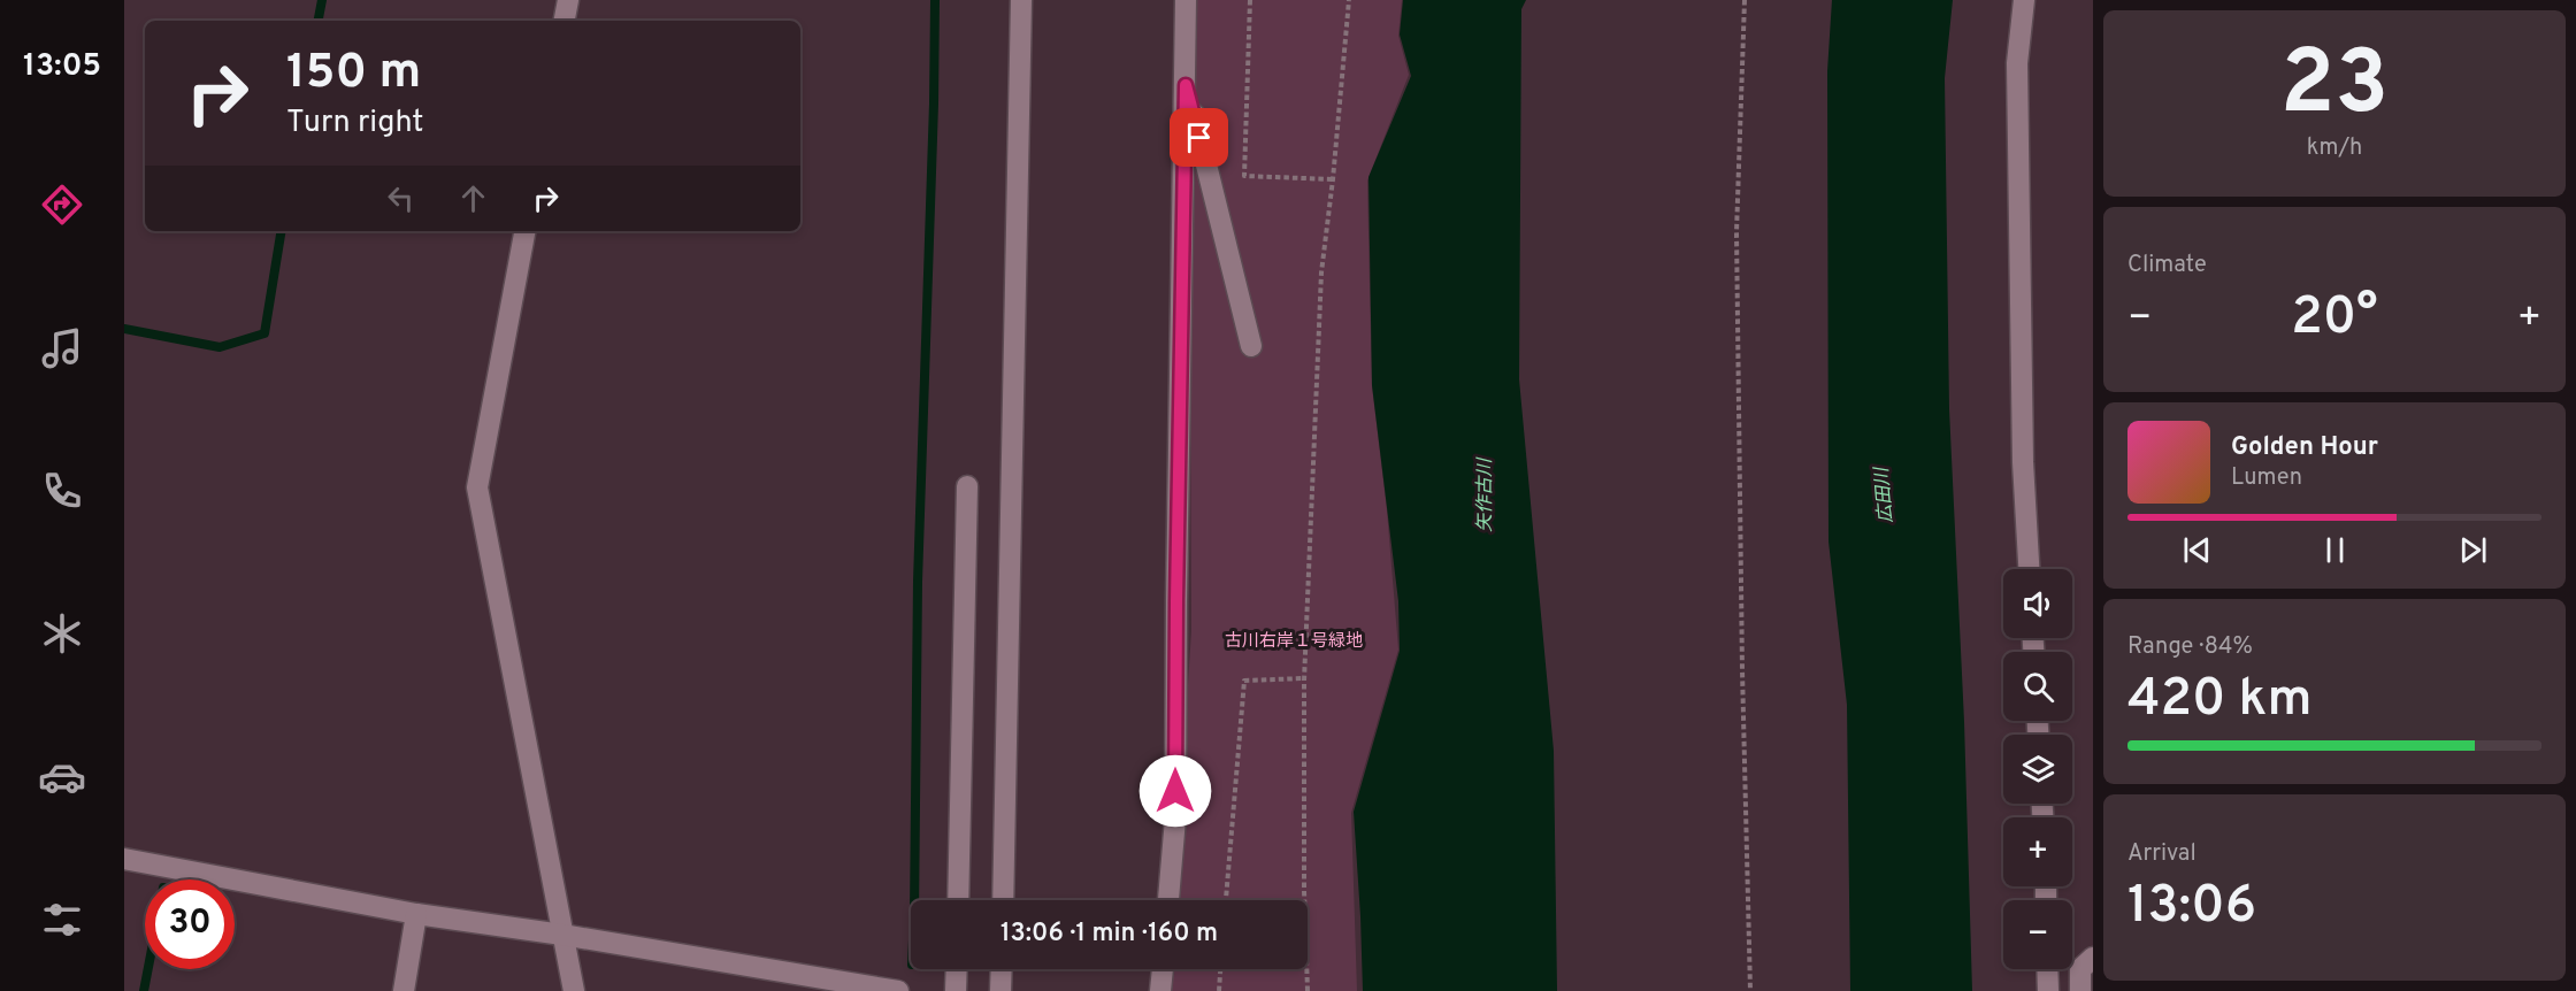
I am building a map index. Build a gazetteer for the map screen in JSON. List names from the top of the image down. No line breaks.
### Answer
{"water":["矢作古川","広田川"],"parks":["古川右岸１号緑地"],"page":{"tabs":"13:05","tile":[["23","km/h"],"Climate",["Range · 84%","420 km"],["Arrival","13:06"]],"turn":["150 m","Turn right"],"heat":["−","20°","+"],"song":["Golden Hour","Lumen"],"map_buttons":["+","−"],"limit":"30","trip":"13:06 · 1 min · 160 m"}}
